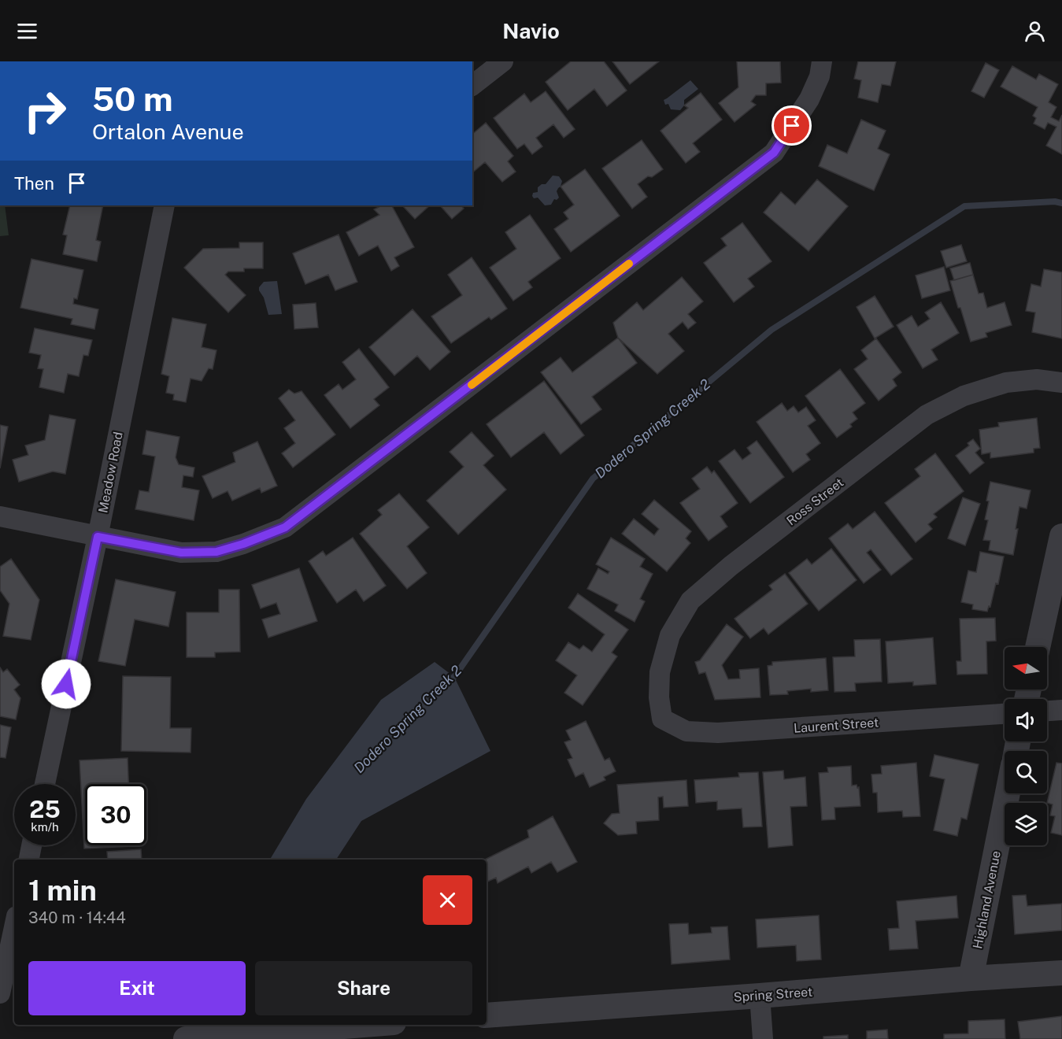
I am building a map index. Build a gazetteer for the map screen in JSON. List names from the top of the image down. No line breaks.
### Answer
{"streets":{"street":["Meadow Road","Ross Street","Laurent Street","Highland Avenue","Spring Street"]},"crossings":[["Ross Street","Laurent Street"],["Highland Avenue","Spring Street"]],"water":["Dodero Spring Creek 2"],"north":"left","page":{"header":"Navio","turn":["50 m","Ortalon Avenue"],"then":"Then","speed":"25 km/h","limit":"30","heading":["1 min","340 m · 14:44"],"buttons":["Exit","Share"]}}
